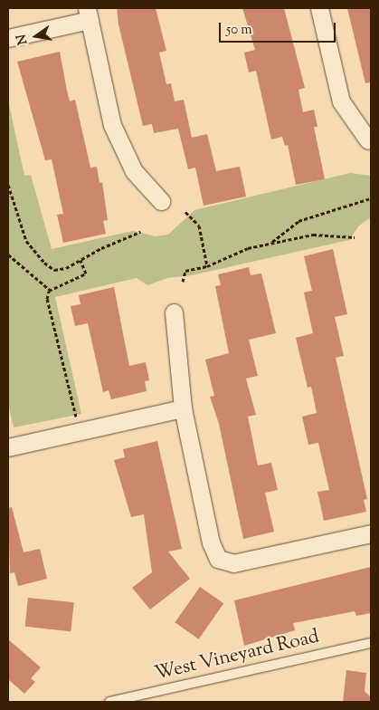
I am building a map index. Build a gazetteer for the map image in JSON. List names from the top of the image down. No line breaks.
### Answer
{"streets":{"lane":["West Vineyard Road"]},"scale_bar":"50 m","north":"left"}
